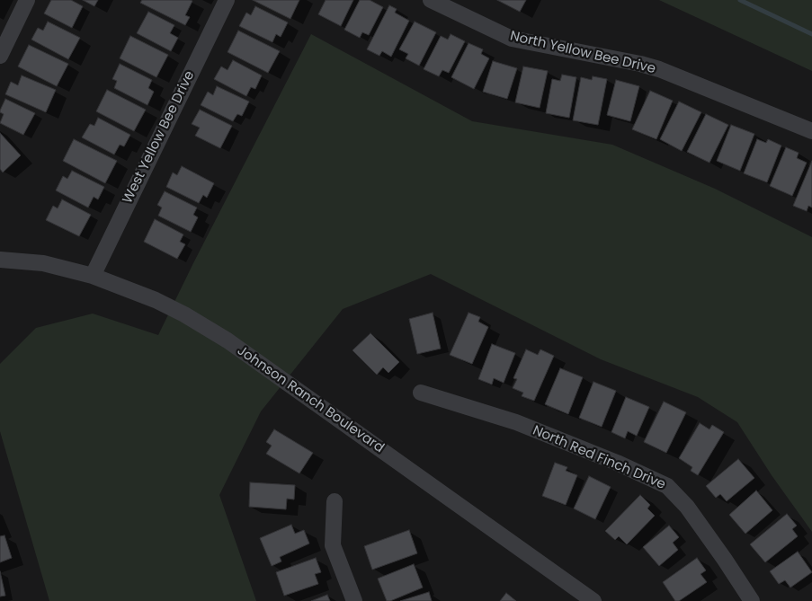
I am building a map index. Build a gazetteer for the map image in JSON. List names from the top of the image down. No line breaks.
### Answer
{"streets":{"street":["North Yellow Bee Drive","West Yellow Bee Drive","Johnson Ranch Boulevard","North Red Finch Drive"]},"crossings":[["West Yellow Bee Drive","Johnson Ranch Boulevard"]]}
